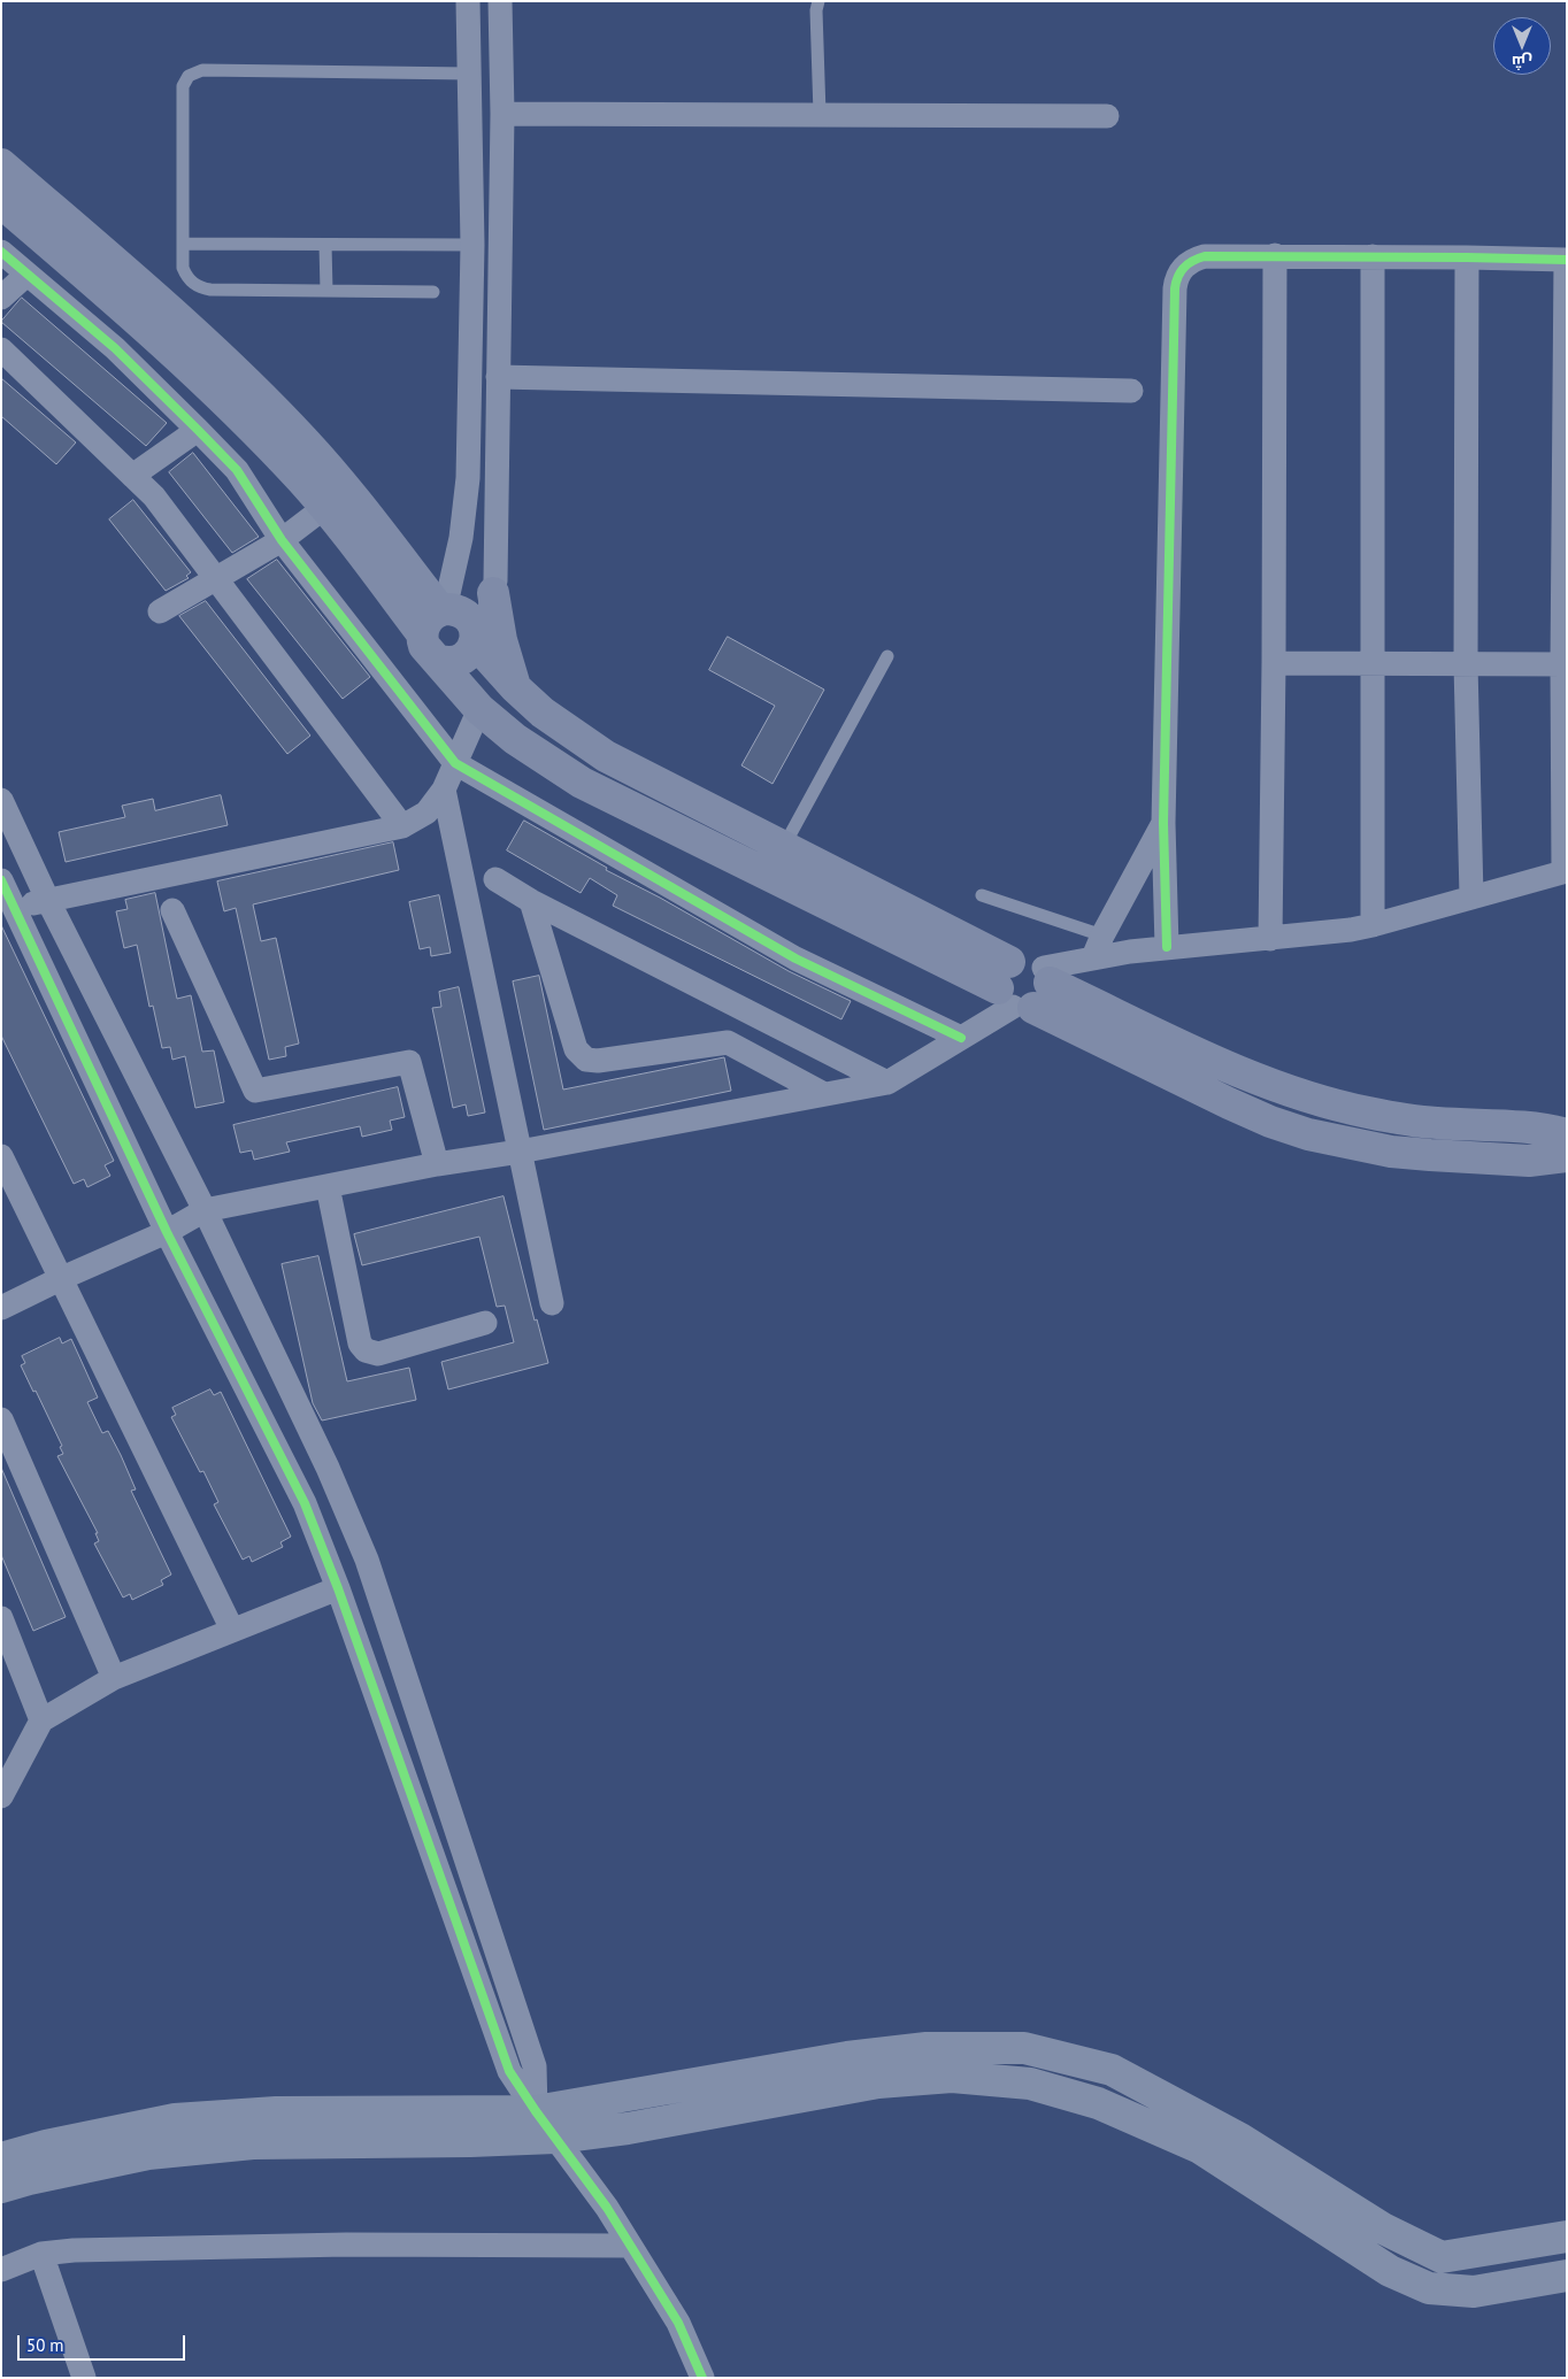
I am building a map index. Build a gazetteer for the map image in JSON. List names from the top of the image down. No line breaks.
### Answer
{"scale_bar":"50 m","north":"bottom"}
